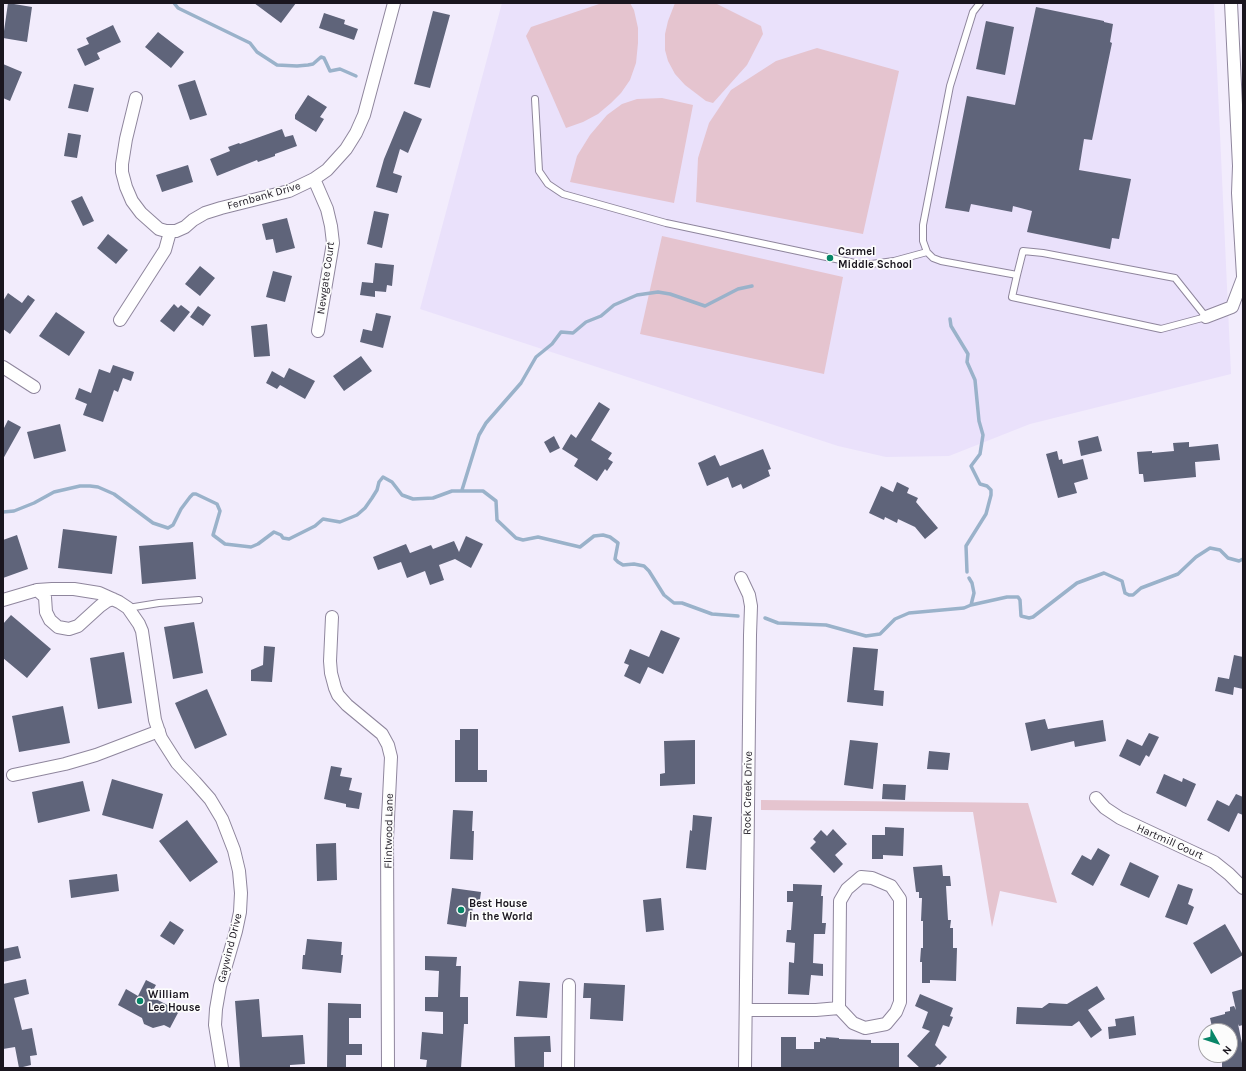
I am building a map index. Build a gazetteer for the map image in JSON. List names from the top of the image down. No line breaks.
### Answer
{"streets":{"street":["Fernbank Drive","Newgate Court","Rock Creek Drive","Flintwood Lane","Hartmill Court","Gaywind Drive"]},"crossings":[["Fernbank Drive","Newgate Court"]],"places":["Carmel Middle School","Best House in the World","William Lee House"],"north":"bottom right"}
